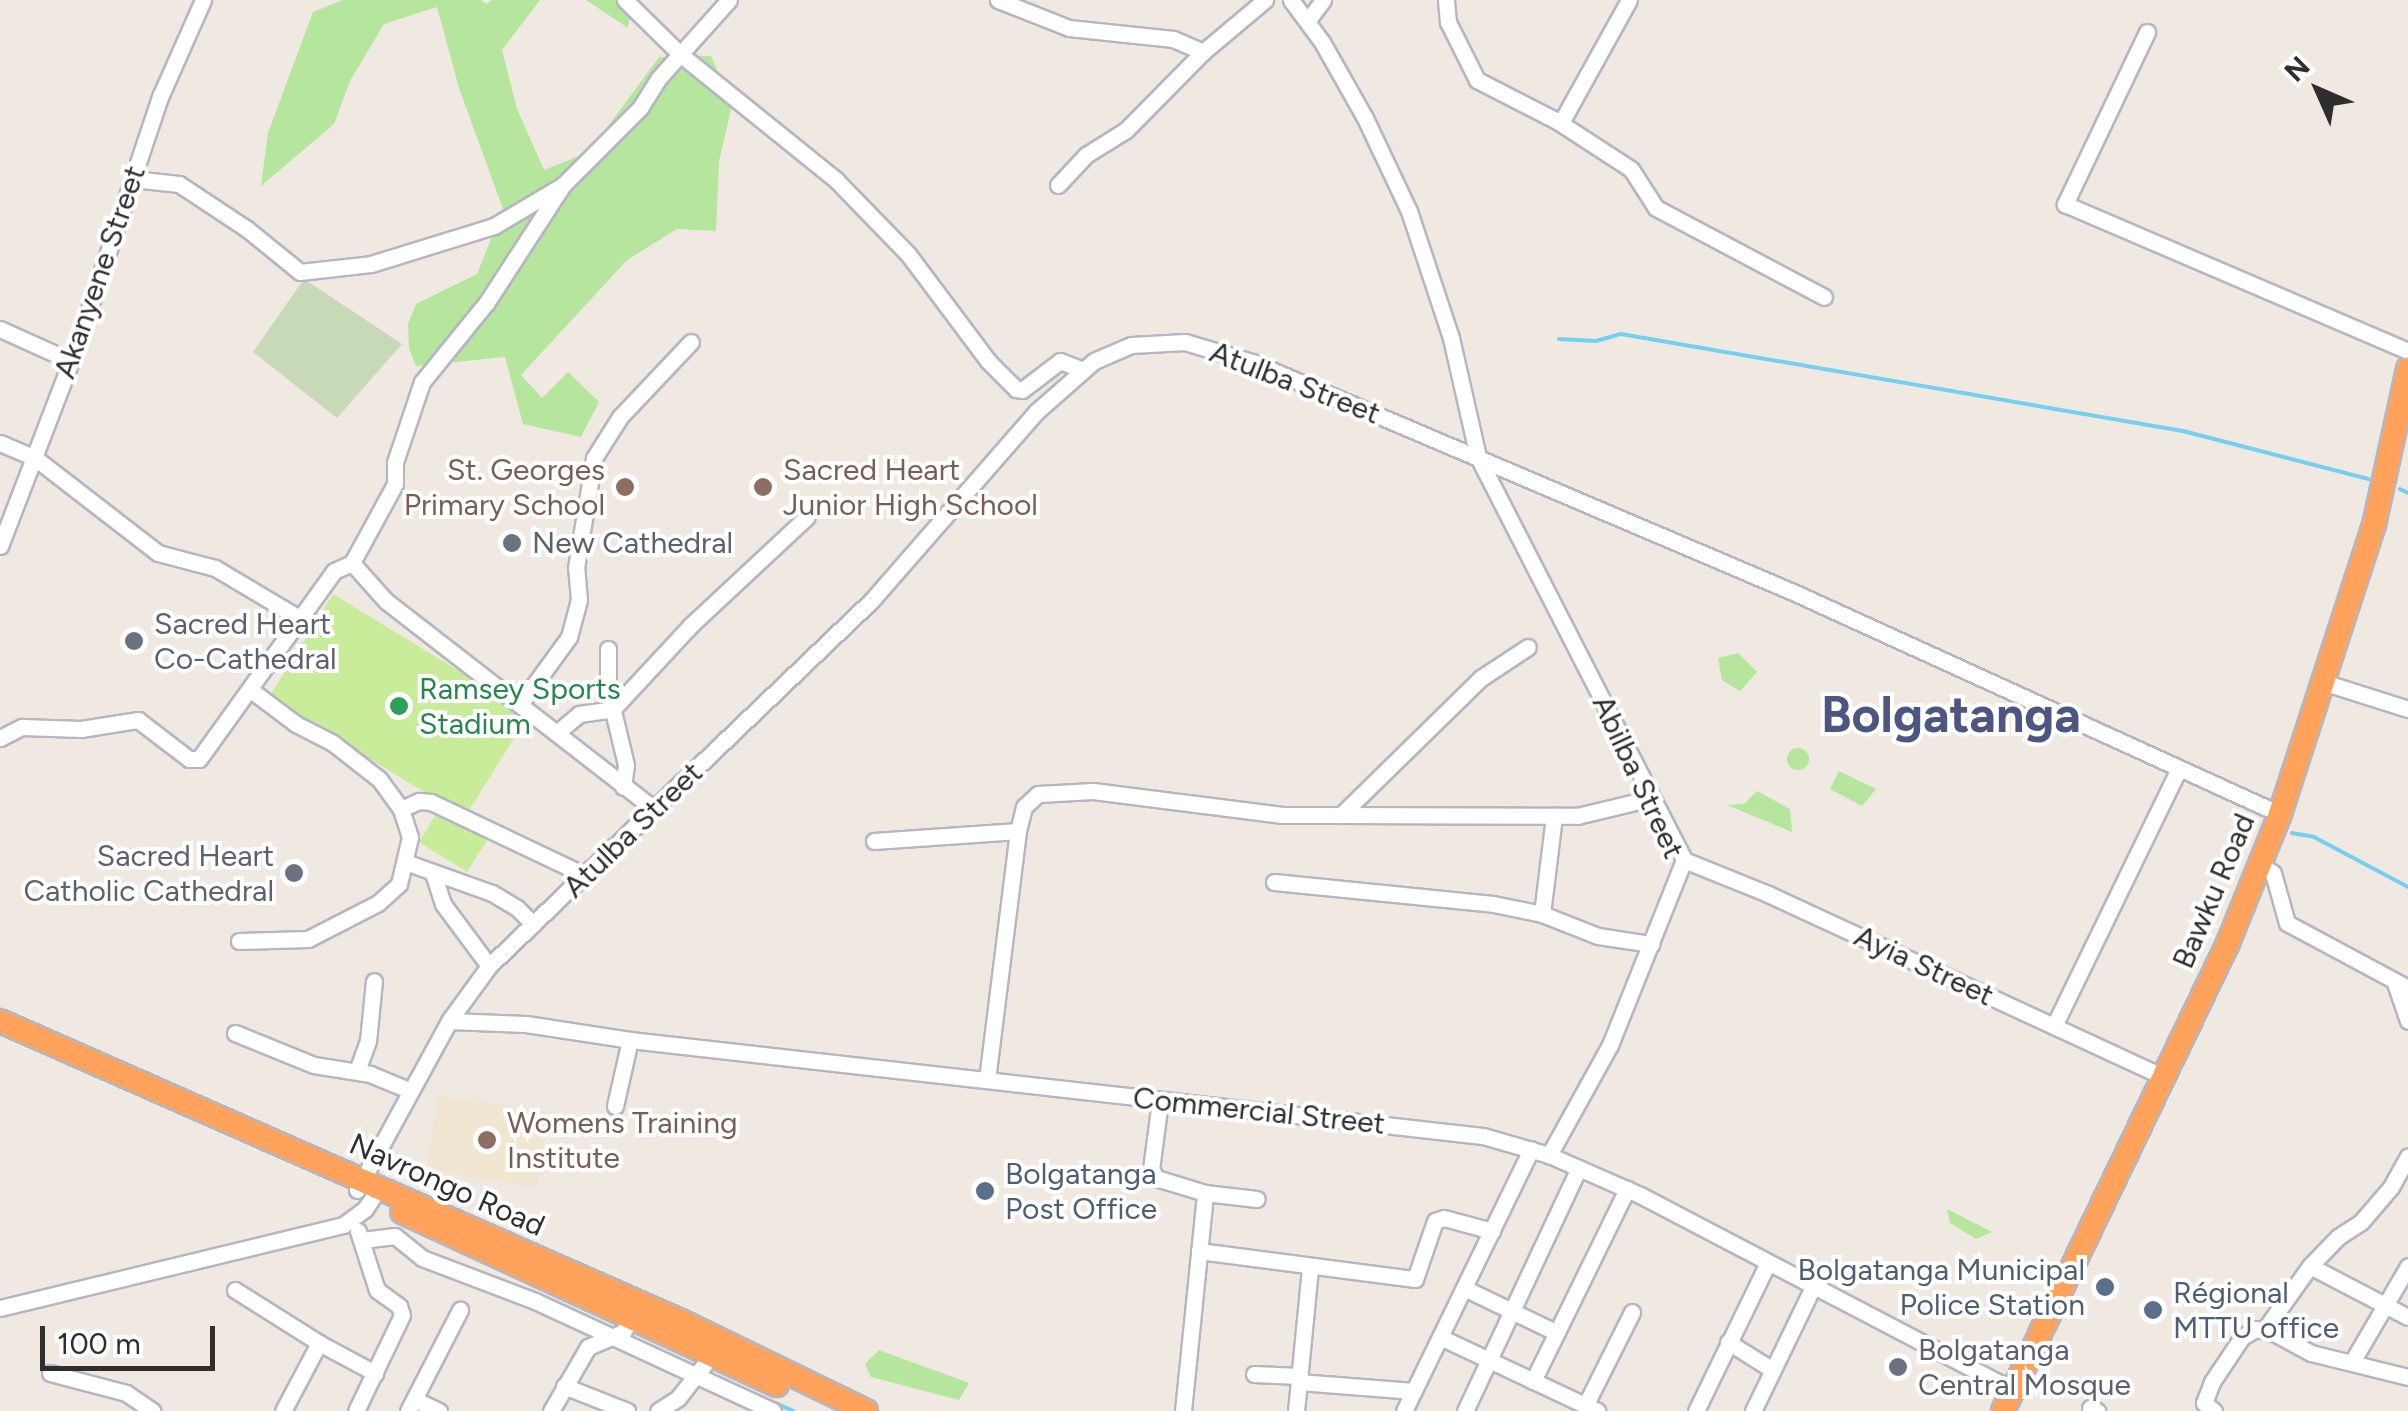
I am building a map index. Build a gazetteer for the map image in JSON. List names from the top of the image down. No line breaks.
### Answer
{"streets":{"highway":["Bawku Road","Navrongo Road"],"street":["Akanyene Street","Atulba Street","Abilba Street","Ayia Street","Commercial Street"]},"crossings":[["Atulba Street","Abilba Street"],["Atulba Street","Bawku Road"],["Atulba Street","Commercial Street"],["Atulba Street","Navrongo Road"],["Abilba Street","Ayia Street"],["Abilba Street","Commercial Street"],["Bawku Road","Ayia Street"],["Bawku Road","Commercial Street"]],"districts":["Bolgatanga"],"places":["St. Georges Primary School","Sacred Heart Junior High School","New Cathedral","Sacred Heart Co-Cathedral","Ramsey Sports Stadium","Sacred Heart Catholic Cathedral","Womens Training Institute","Bolgatanga Post Office","Bolgatanga Municipal Police Station","Régional MTTU office","Bolgatanga Central Mosque"],"scale_bar":"100 m","north":"top left"}
